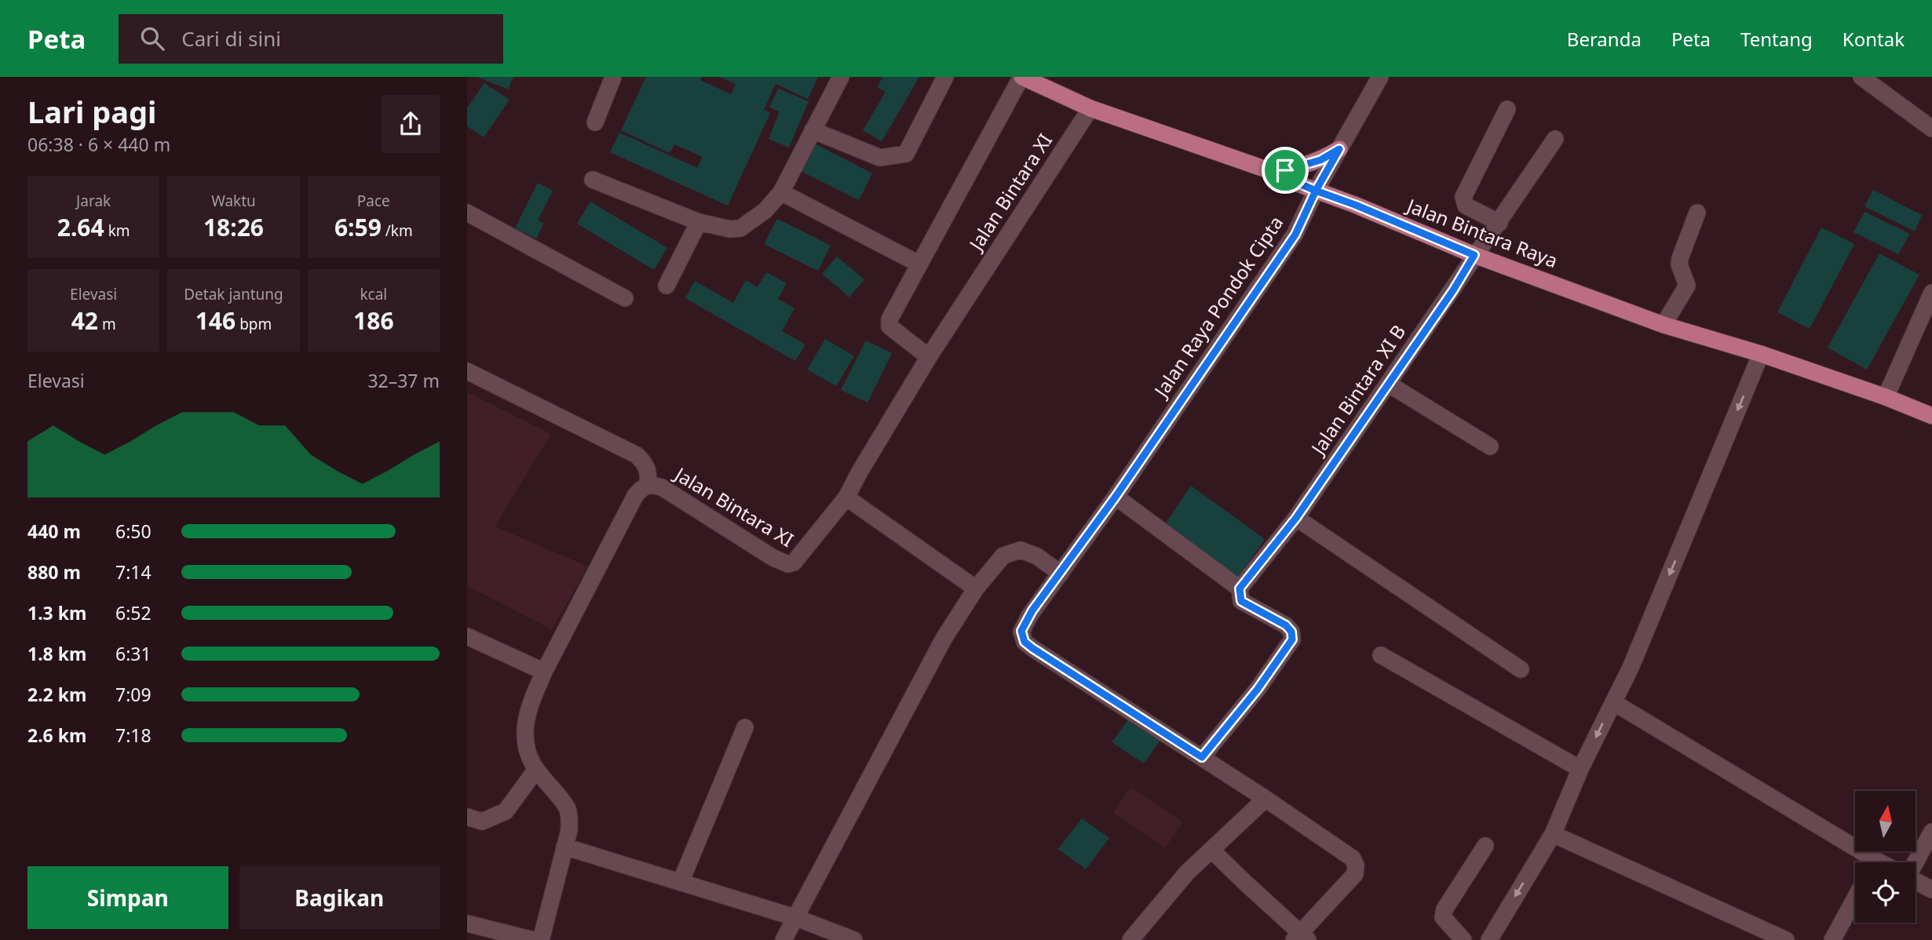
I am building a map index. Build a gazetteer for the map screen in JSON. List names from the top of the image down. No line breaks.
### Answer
{"streets":{"main road":["Jalan Bintara Raya"],"street":["Jalan Bintara XI","Jalan Raya Pondok Cipta","Jalan Bintara XI B"]},"crossings":[["Jalan Bintara XI","Jalan Bintara Raya"],["Jalan Bintara Raya","Jalan Raya Pondok Cipta"],["Jalan Bintara Raya","Jalan Bintara XI B"]],"north":"top","page":{"header":"Peta","search":"Cari di sini","nav":["Beranda","Peta","Tentang","Kontak"],"heading":["Lari pagi","06:38 · 6 × 440 m"],"stats":[["Jarak","2.64 km"],["Waktu","18:26"],["Pace","6:59 /km"],["Elevasi","42 m"],["Detak jantung","146 bpm"],["kcal","186"]],"chart":["Elevasi","32–37 m"],"list":[{"name":"440 m","note":"6:50"},{"name":"880 m","note":"7:14"},{"name":"1.3 km","note":"6:52"},{"name":"1.8 km","note":"6:31"},{"name":"2.2 km","note":"7:09"},{"name":"2.6 km","note":"7:18"}],"buttons":["Simpan","Bagikan"]}}
